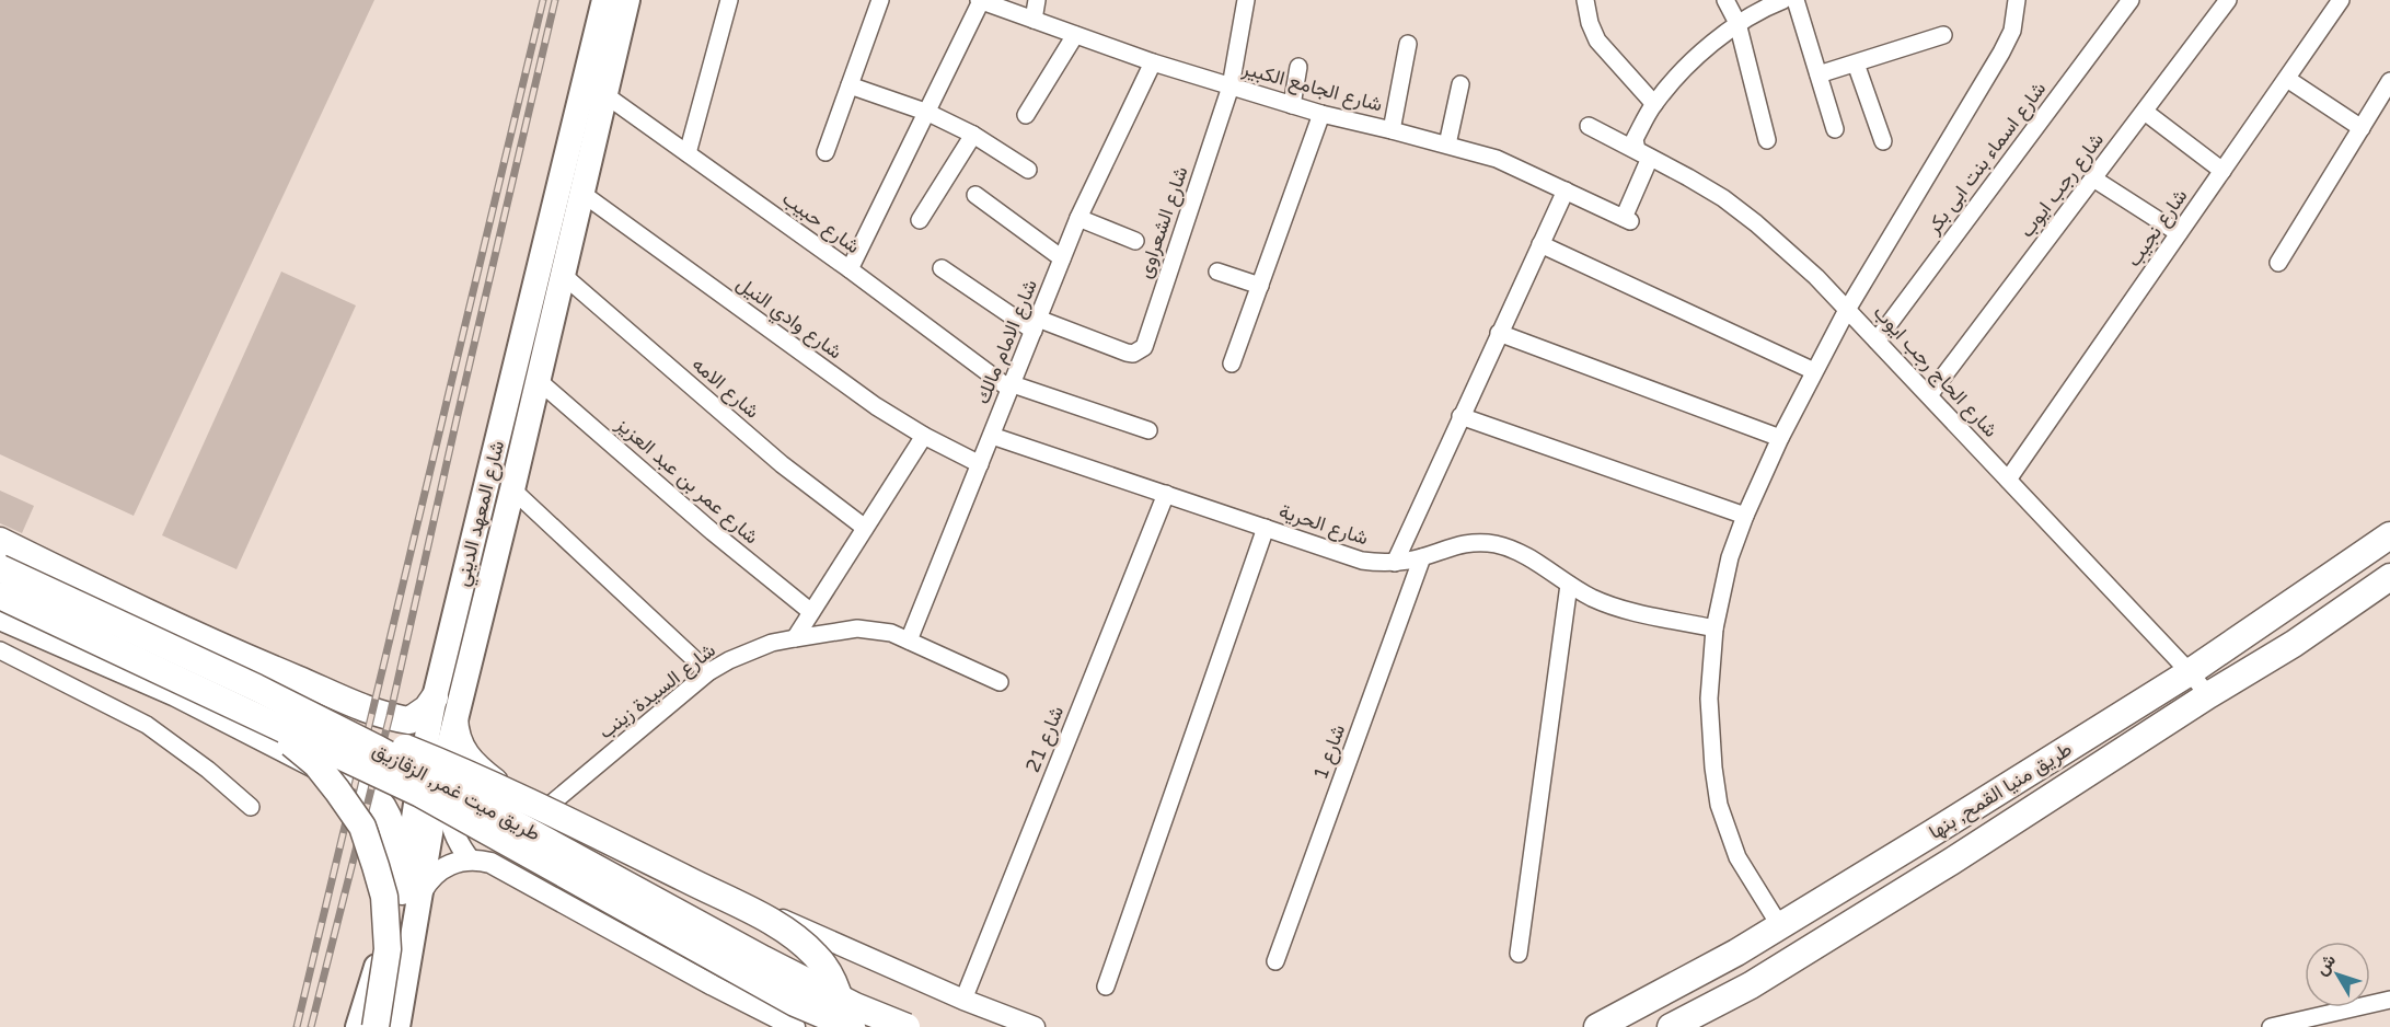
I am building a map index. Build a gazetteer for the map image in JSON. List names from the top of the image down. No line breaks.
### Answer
{"streets":{"highway":["طريق منيا القمح, بنها","طريق ميت غمر, الزقازيق"],"main road":["شارع المعهد الديني"],"street":["شارع الجامع الكبير","شارع اسماء بنت ابى بكر","شارع رجب ايوب","شارع حبيب","شارع الشعراوى","شارع نجيب","شارع وادي النيل","شارع الامام مالك","شارع الحاج رجب ايوب","شارع الامه","شارع عمر بن عبد العزيز","شارع الحرية","شارع السيدة زينب","شارع 21","شارع 1"]},"crossings":[["شارع الجامع الكبير","شارع الشعراوى"],["شارع الجامع الكبير","شارع الامام مالك"],["شارع الجامع الكبير","شارع الحاج رجب ايوب"],["شارع اسماء بنت ابى بكر","شارع الحاج رجب ايوب"],["شارع رجب ايوب","شارع الحاج رجب ايوب"],["شارع حبيب","شارع الامام مالك"],["شارع حبيب","شارع المعهد الديني"],["شارع الشعراوى","شارع الامام مالك"],["شارع نجيب","شارع الحاج رجب ايوب"],["شارع وادي النيل","شارع الامام مالك"],["شارع وادي النيل","شارع المعهد الديني"],["شارع الامام مالك","شارع الحرية"],["شارع الامام مالك","شارع السيدة زينب"],["شارع الحاج رجب ايوب","طريق منيا القمح, بنها"],["شارع الامه","شارع المعهد الديني"],["شارع عمر بن عبد العزيز","شارع المعهد الديني"],["شارع المعهد الديني","طريق ميت غمر, الزقازيق"],["شارع الحرية","شارع 21"],["شارع الحرية","شارع 1"]],"north":"top left"}
